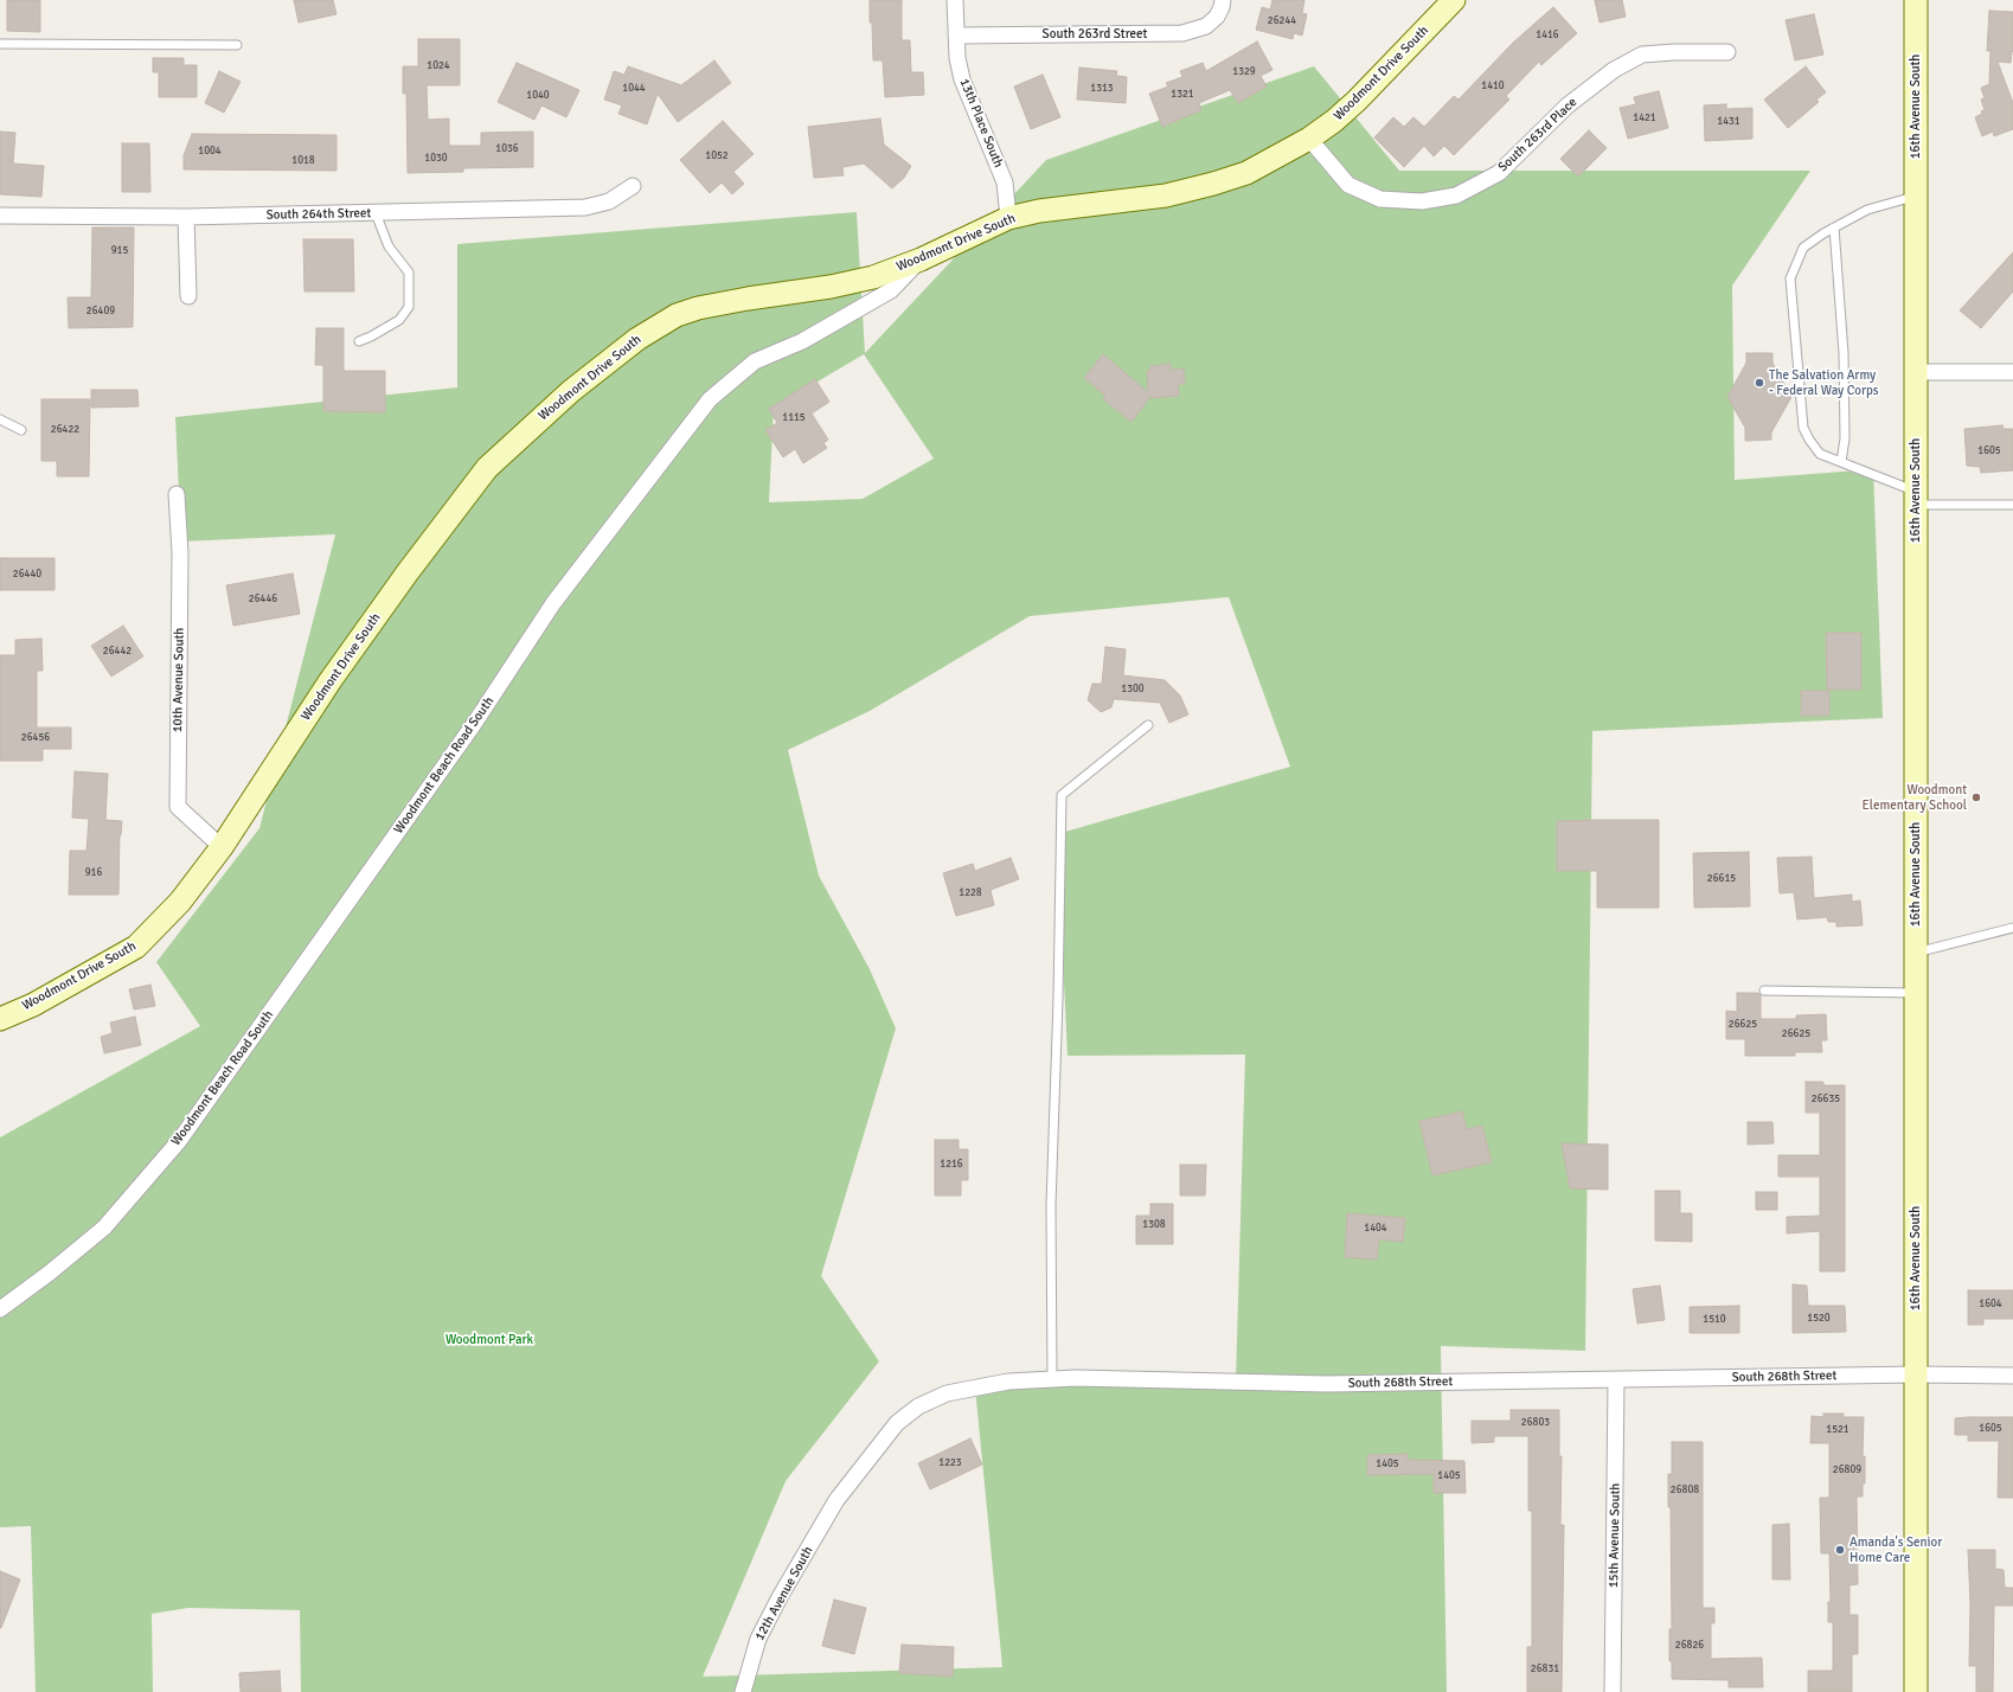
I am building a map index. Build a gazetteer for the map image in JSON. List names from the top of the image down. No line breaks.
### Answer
{"streets":{"main road":["Woodmont Drive South","16th Avenue South"],"street":["South 263rd Street","13th Place South","South 263rd Place","South 264th Street","10th Avenue South","Woodmont Beach Road South","South 268th Street","15th Avenue South","12th Avenue South"]},"crossings":[["South 263rd Street","13th Place South"],["Woodmont Drive South","13th Place South"],["Woodmont Drive South","South 263rd Place"],["Woodmont Drive South","10th Avenue South"],["Woodmont Drive South","Woodmont Beach Road South"],["16th Avenue South","South 268th Street"],["South 268th Street","15th Avenue South"],["South 268th Street","12th Avenue South"]],"parks":["Woodmont Park"],"places":["The Salvation Army - Federal Way Corps","Woodmont Elementary School","Amanda's Senior Home Care"],"house_numbers":["26244","1416","1024","1329","1410","1044","1313","1321","1040","1421","1431","1036","1004","1052","1030","1018","915","26409","1115","26422","1605","26440","26446","26442","1300","26456","916","26615","1228","26625","26625","26635","1216","1308","1404","1604","1520","1510","26803","1605","1521","1223","1405","26809","1405","26808","26826","26831"]}
